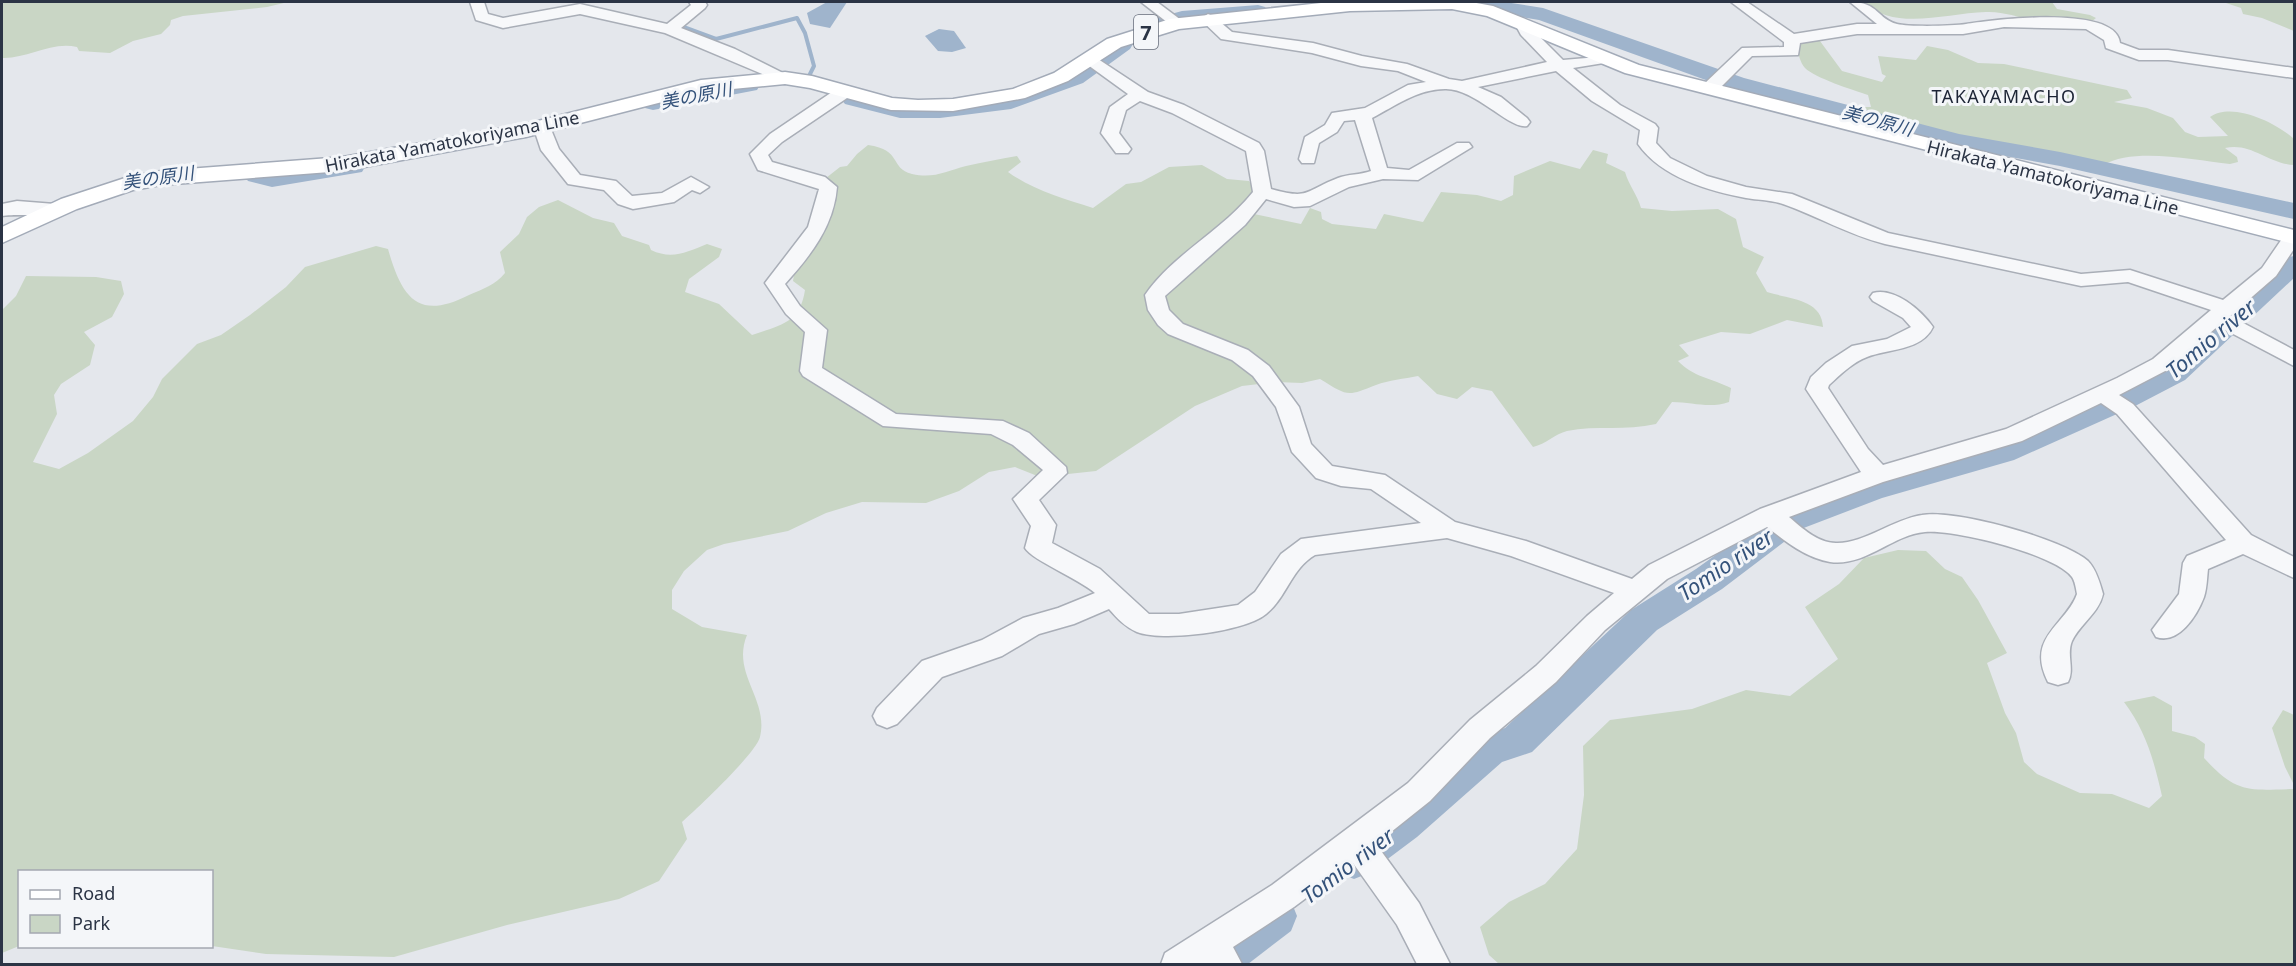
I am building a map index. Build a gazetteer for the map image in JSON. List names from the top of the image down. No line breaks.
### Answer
{"streets":{"main road":["7","Hirakata Yamatokoriyama Line"]},"districts":["TAKAYAMACHO"],"water":["美の原川","Tomio river"],"legend":["Road","Park"]}
